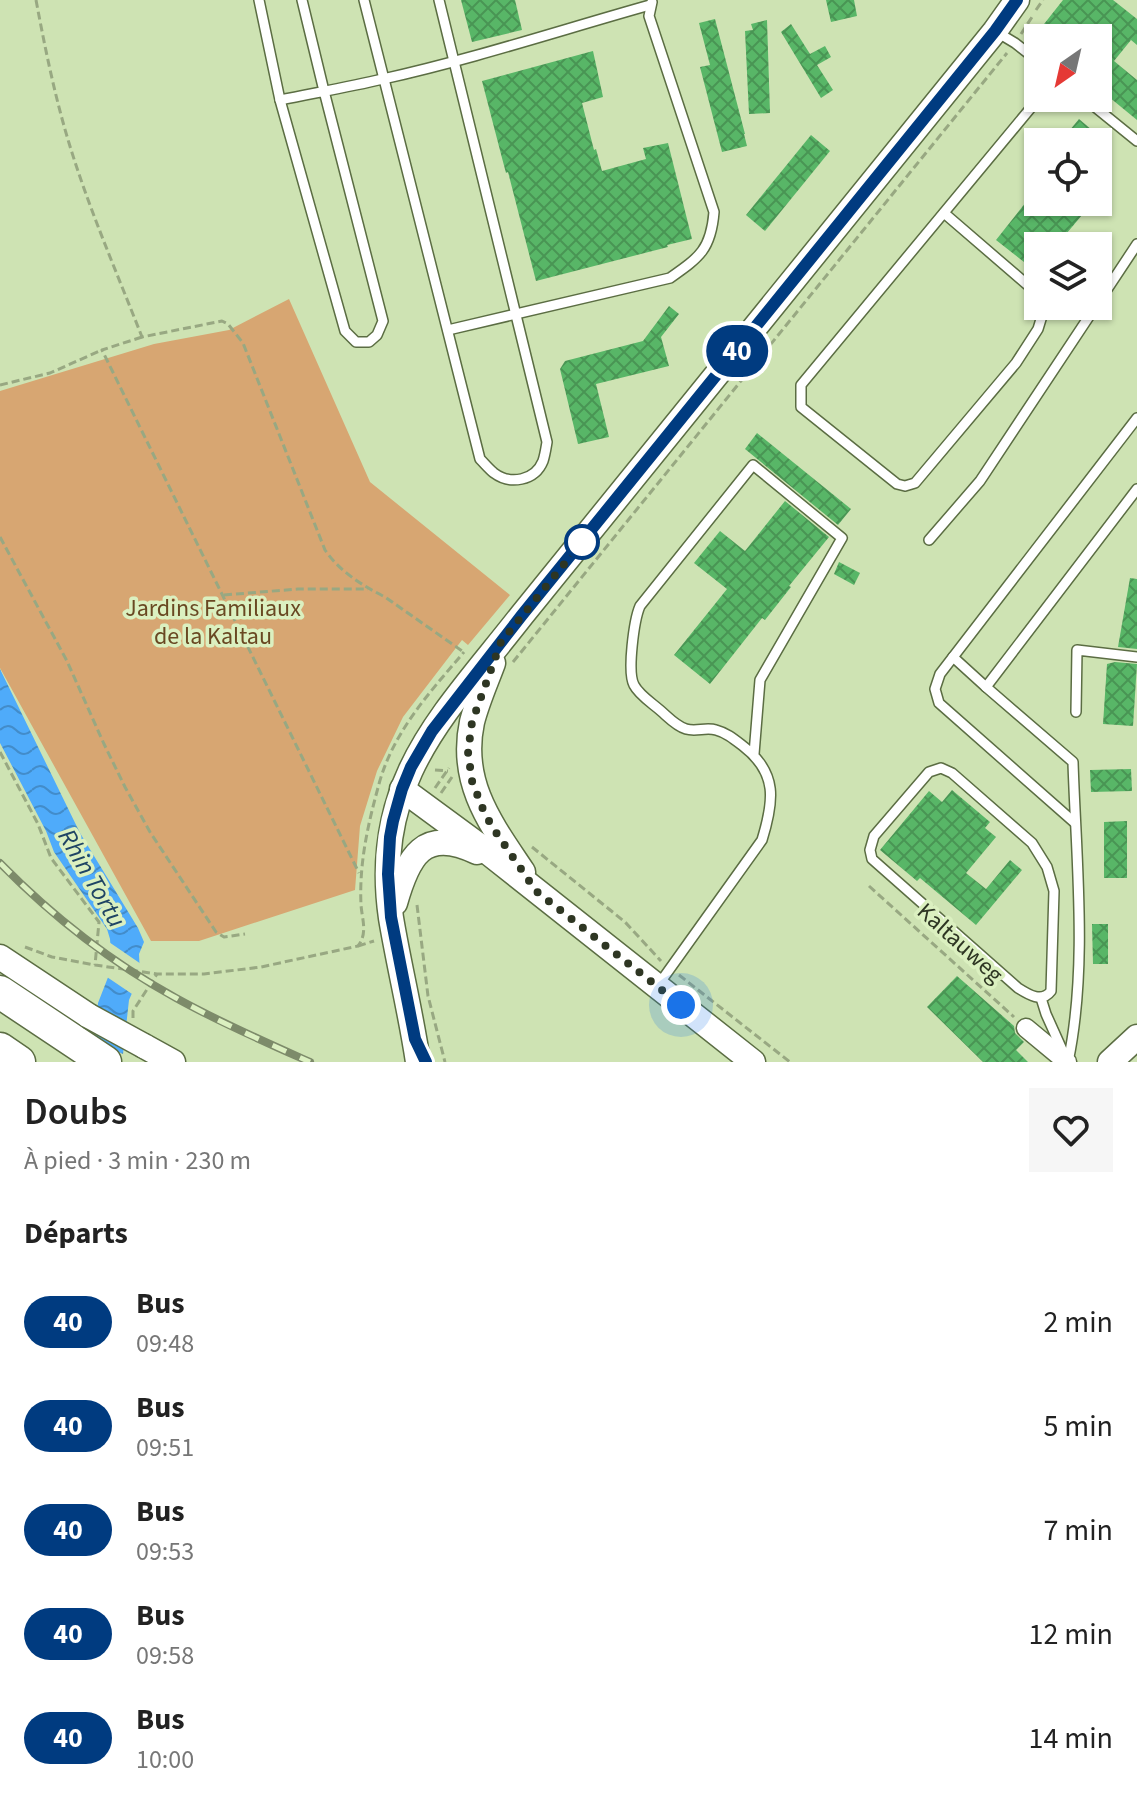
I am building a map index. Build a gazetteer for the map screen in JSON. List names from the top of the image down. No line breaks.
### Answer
{"streets":{"path":["Kaltauweg"]},"water":["Rhin Tortu"],"parks":["Jardins Familiaux de la Kaltau"],"lines":["bus line 40"],"north":"bottom left","page":{"on_map":"40","heading":[["Doubs","À pied · 3 min · 230 m"],"Départs"],"list":[{"mark":"40","name":"Bus","note":"09:48","value":"2 min"},{"mark":"40","name":"Bus","note":"09:51","value":"5 min"},{"mark":"40","name":"Bus","note":"09:53","value":"7 min"},{"mark":"40","name":"Bus","note":"09:58","value":"12 min"},{"mark":"40","name":"Bus","note":"10:00","value":"14 min"}]}}
